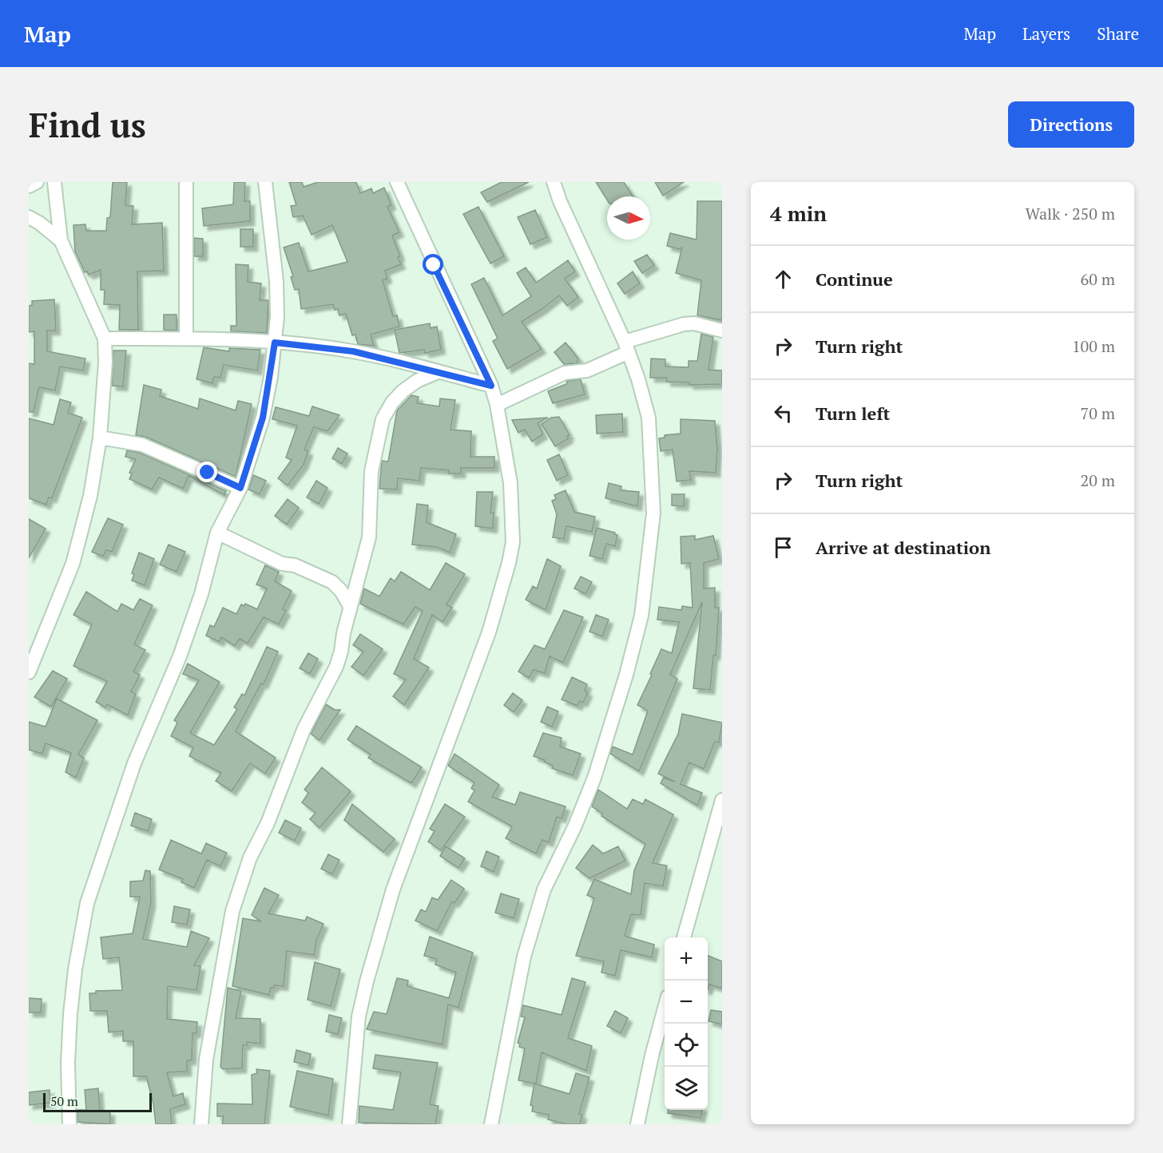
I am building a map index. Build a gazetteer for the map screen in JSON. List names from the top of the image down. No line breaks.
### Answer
{"scale_bar":"50 m","north":"right","page":{"header":"Map","nav":["Map","Layers","Share"],"buttons":"Directions","title":"Find us","heading":["4 min","Walk · 250 m"],"list":[["Continue","60 m"],["Turn right","100 m"],["Turn left","70 m"],["Turn right","20 m"],"Arrive at destination"],"map_buttons":["+","−"],"scale":"50 m"}}
